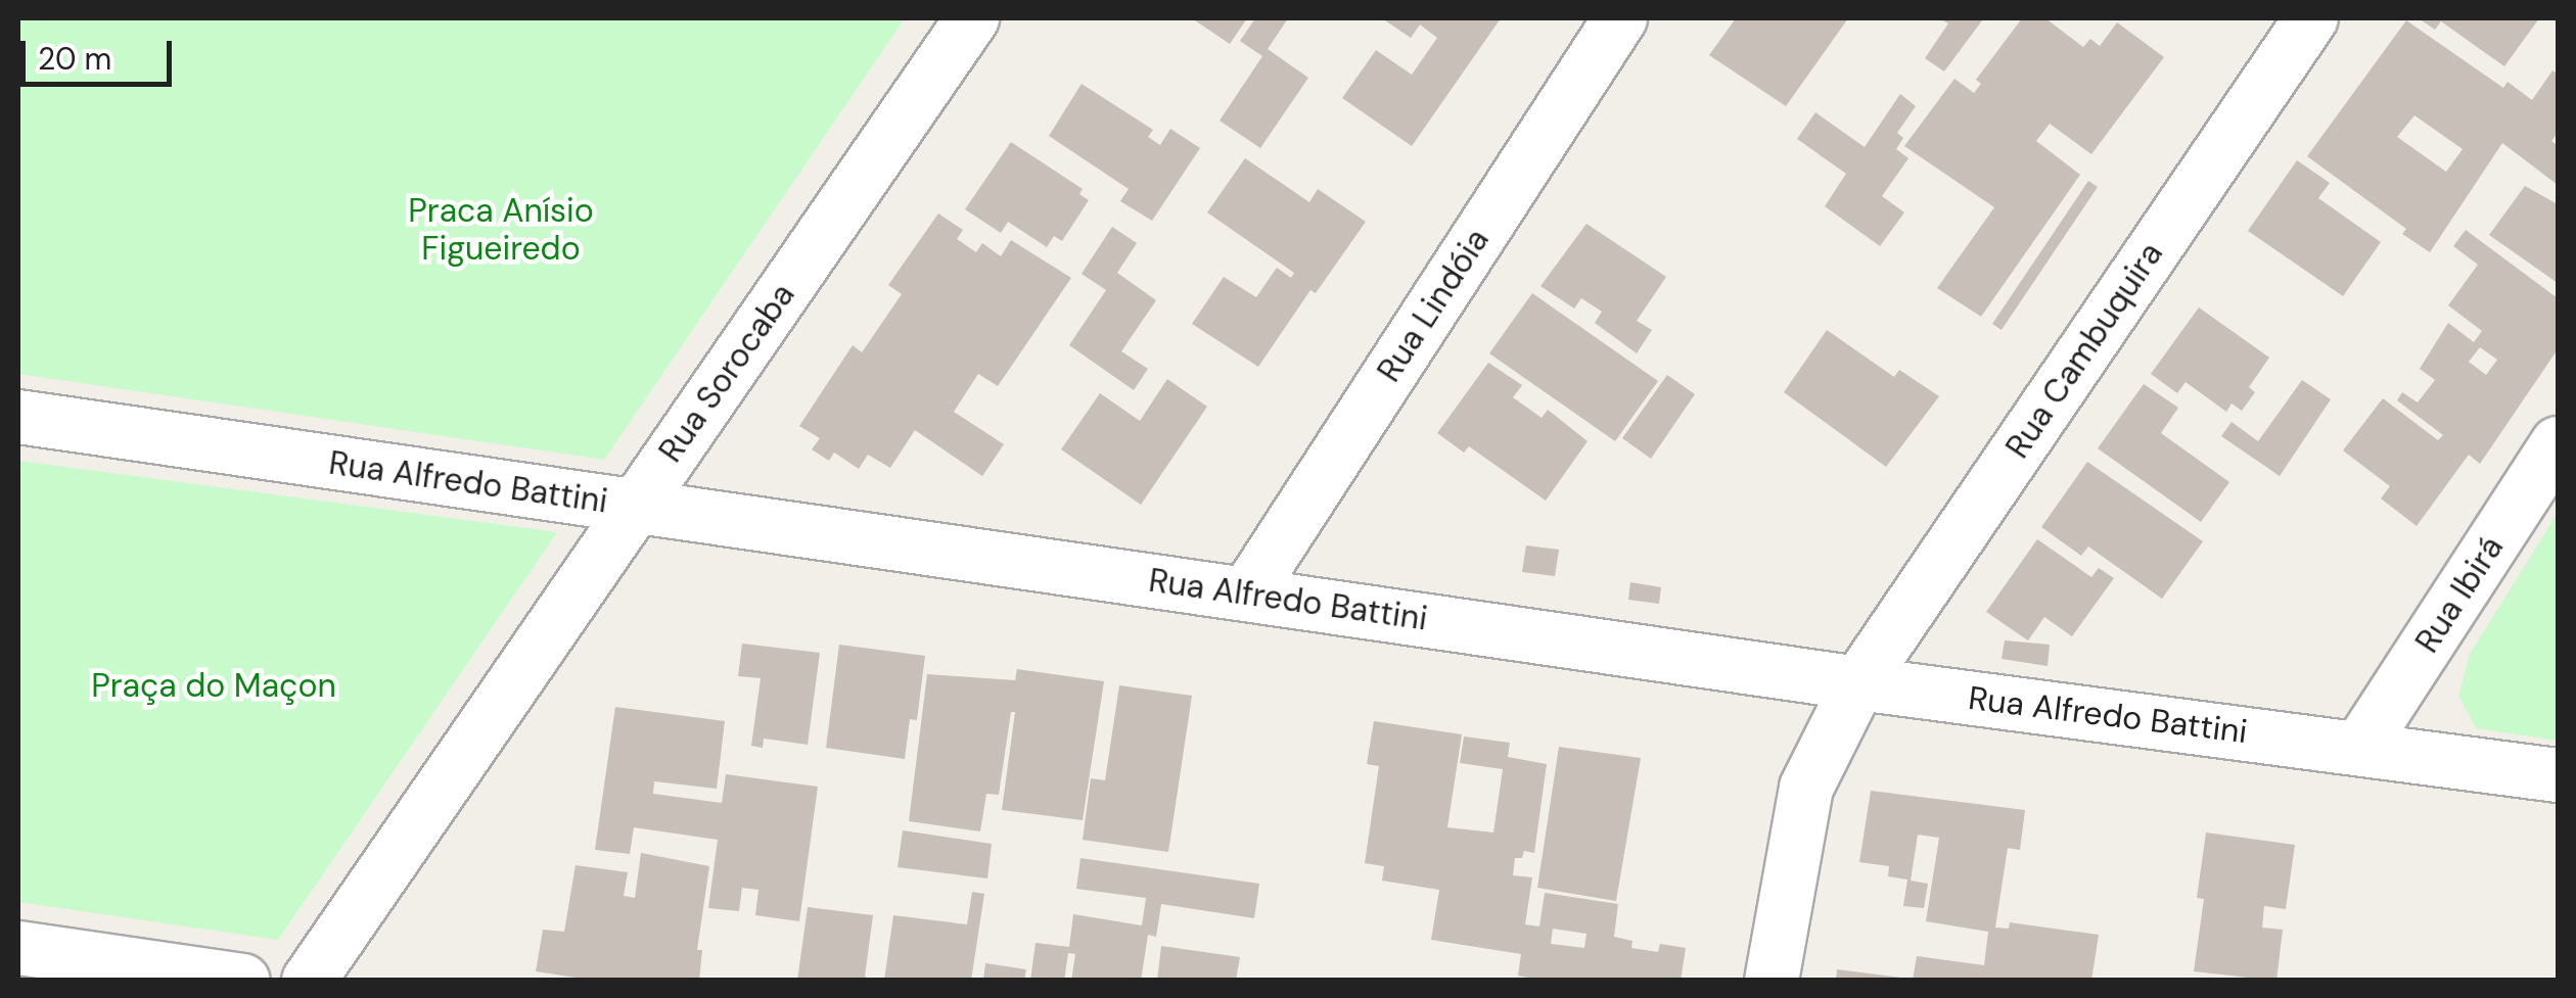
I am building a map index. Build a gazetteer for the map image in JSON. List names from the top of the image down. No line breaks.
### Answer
{"streets":{"street":["Rua Lindóia","Rua Cambuquira","Rua Sorocaba","Rua Alfredo Battini","Rua Ibirá"]},"crossings":[["Rua Lindóia","Rua Alfredo Battini"],["Rua Cambuquira","Rua Alfredo Battini"],["Rua Sorocaba","Rua Alfredo Battini"],["Rua Alfredo Battini","Rua Ibirá"]],"parks":["Praca Anísio Figueiredo","Praça do Maçon"],"scale_bar":"20 m"}
